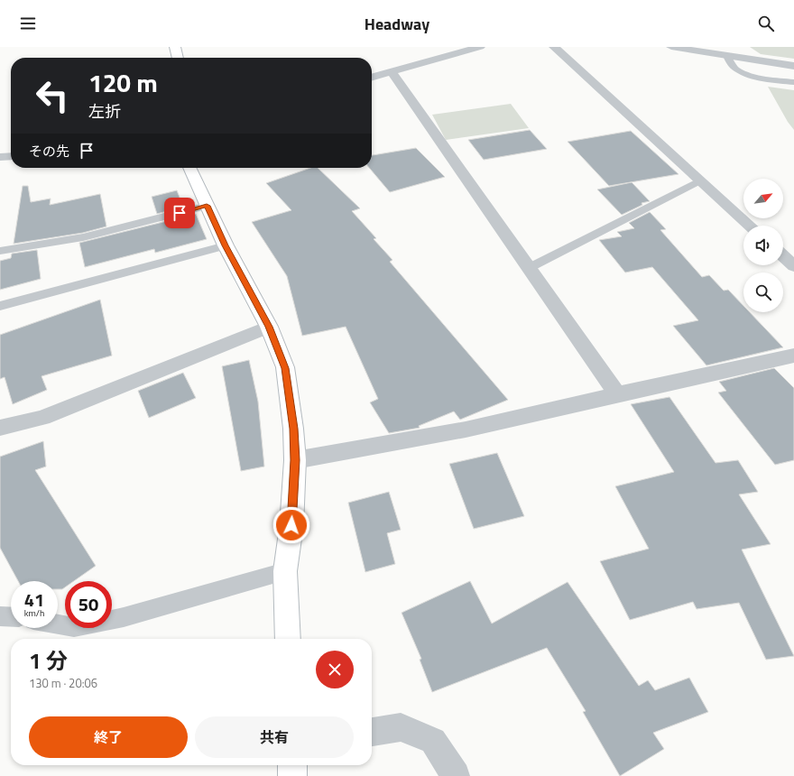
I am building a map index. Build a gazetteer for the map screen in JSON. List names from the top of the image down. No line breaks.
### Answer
{"north":"top right","page":{"header":"Headway","turn":["120 m","左折"],"then":"その先","speed":"41 km/h","limit":"50","heading":["1 分","130 m · 20:06"],"buttons":["終了","共有"]}}
